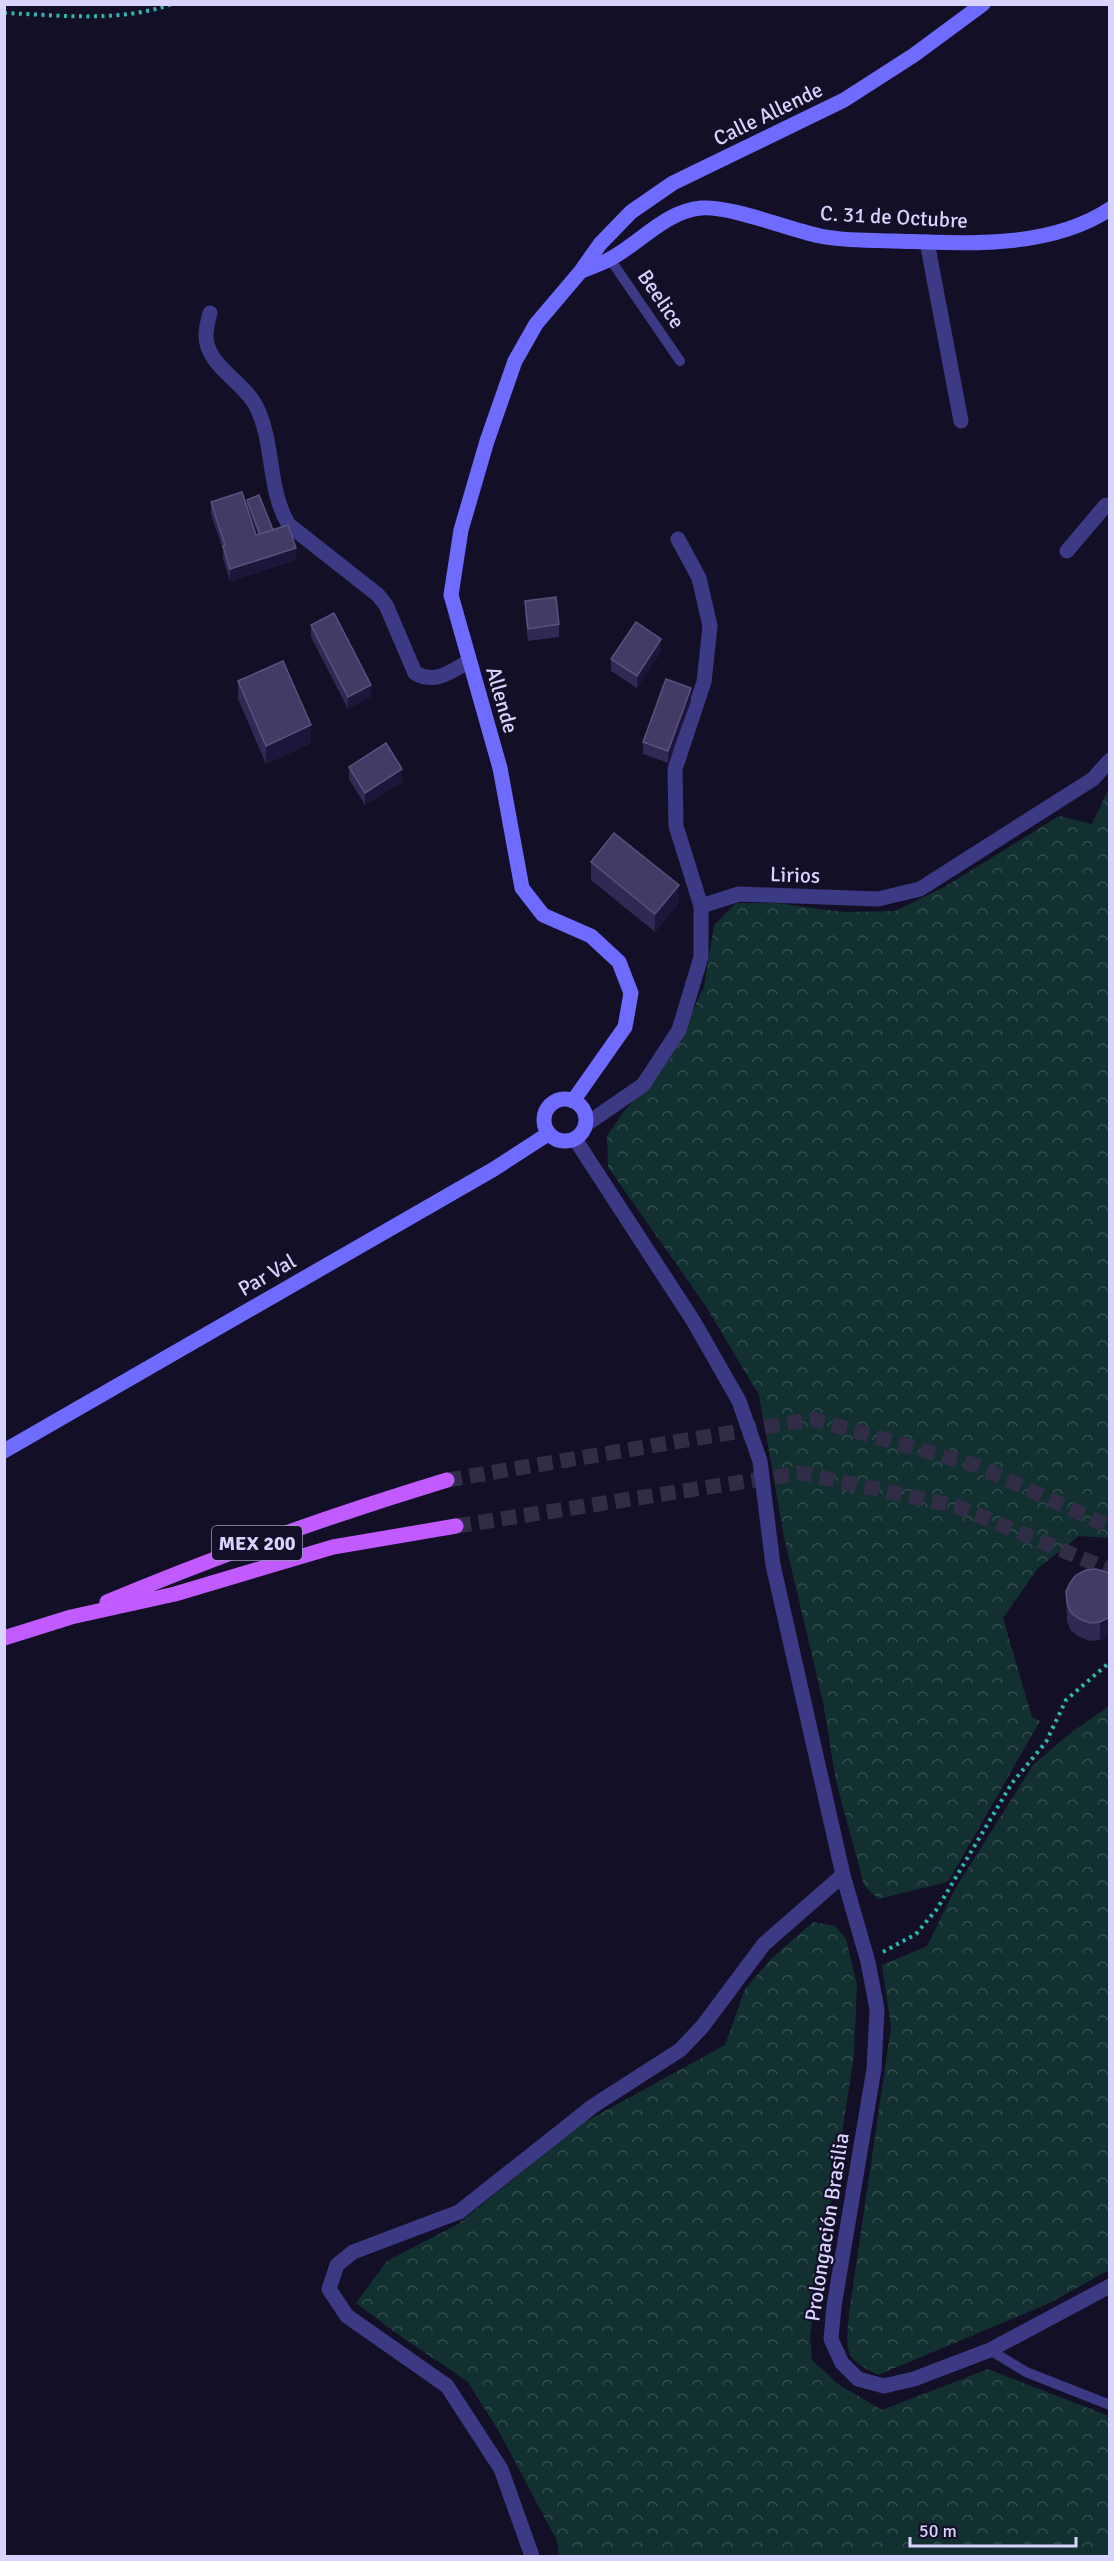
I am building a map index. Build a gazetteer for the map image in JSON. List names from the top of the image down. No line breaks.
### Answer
{"streets":{"main road":["MEX 200"],"street":["Calle Allende","C. 31 de Octubre","Allende","Lirios","Par Val","Prolongación Brasilia"],"lane":["Beelice"]},"crossings":[["Calle Allende","C. 31 de Octubre"],["Calle Allende","Allende"],["C. 31 de Octubre","Beelice"],["C. 31 de Octubre","Allende"],["Allende","Par Val"],["Allende","Prolongación Brasilia"],["Par Val","Prolongación Brasilia"]],"scale_bar":"50 m"}
